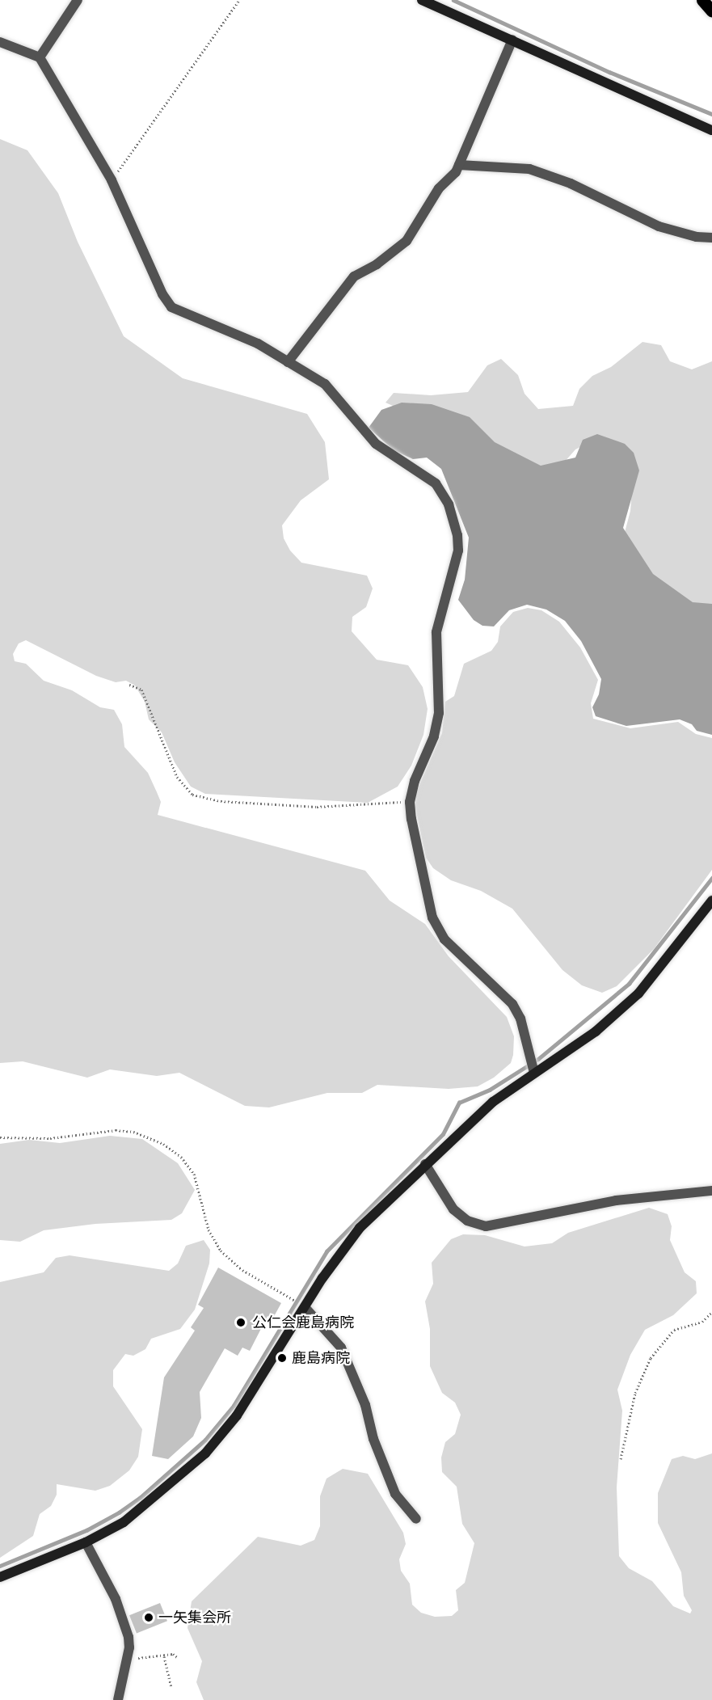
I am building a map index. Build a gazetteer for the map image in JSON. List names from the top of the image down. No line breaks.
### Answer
{"places":["公仁会鹿島病院","鹿島病院","一矢集会所"]}
